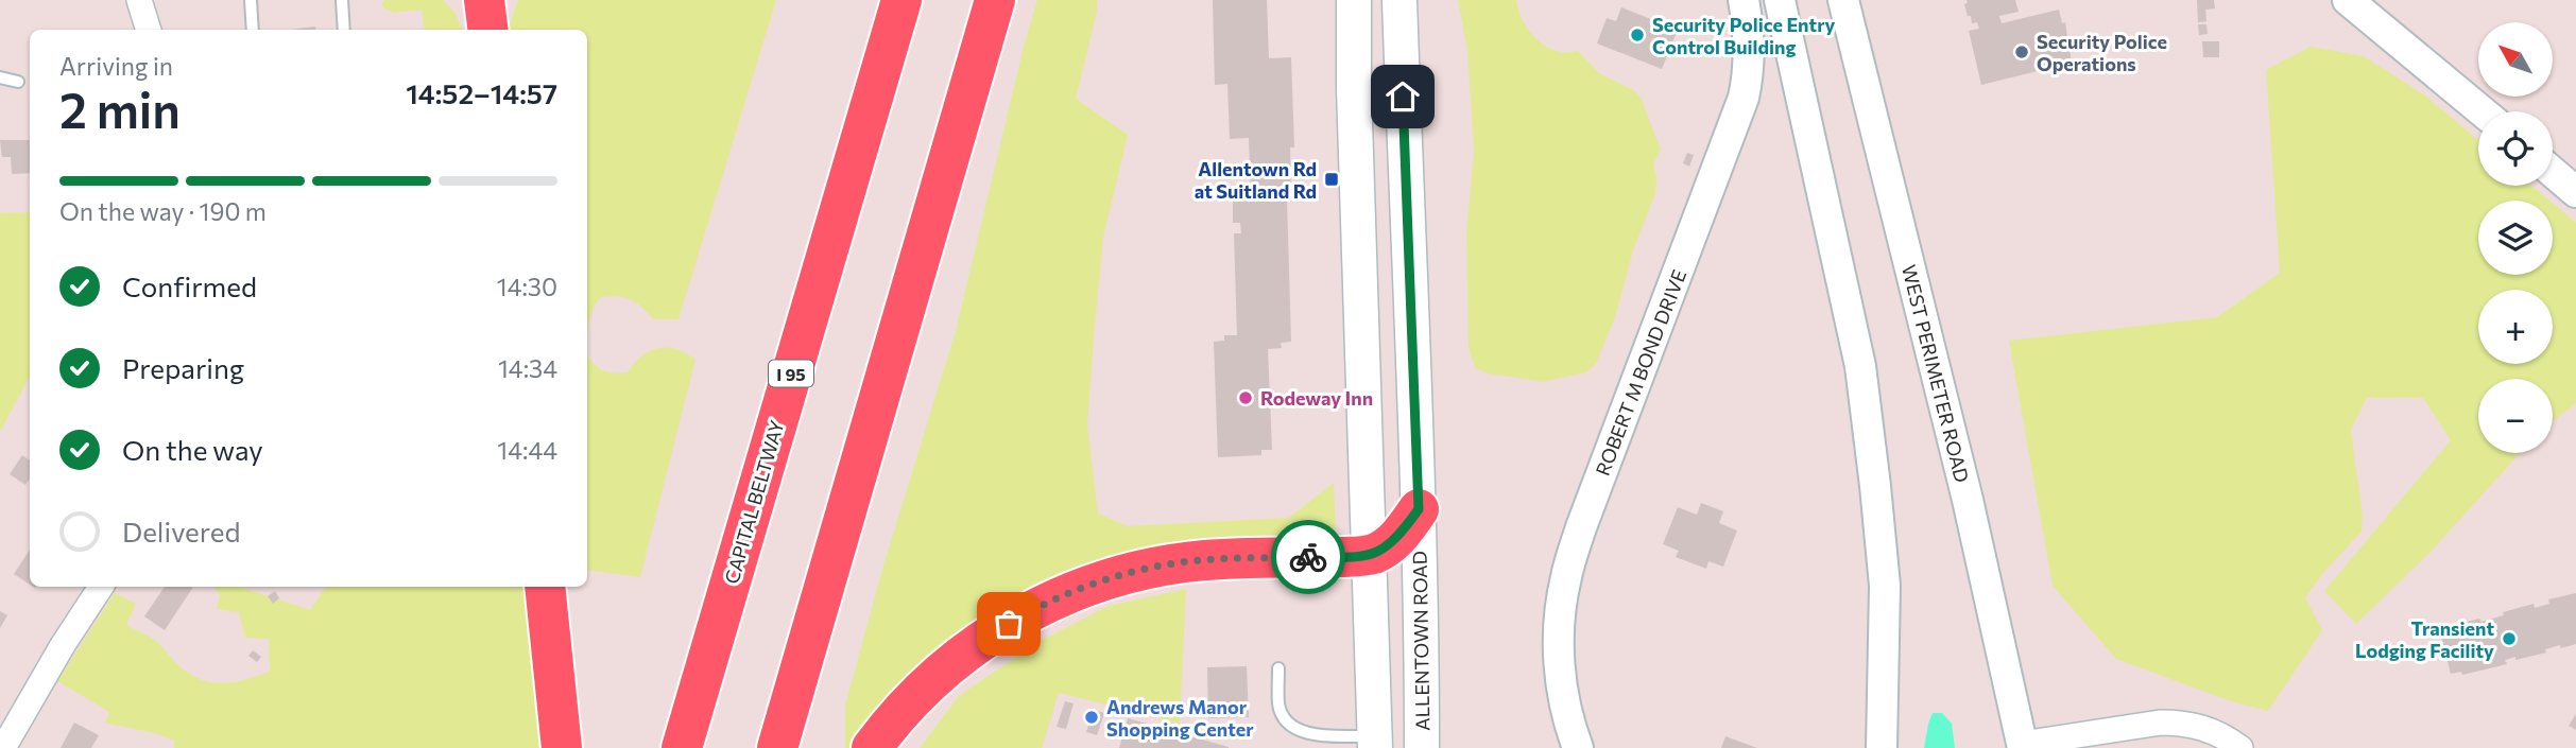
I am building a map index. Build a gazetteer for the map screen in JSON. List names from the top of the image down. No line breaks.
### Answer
{"streets":{"highway":["I 95","CAPITAL BELTWAY"],"main road":["ALLENTOWN ROAD"],"street":["ROBERT M BOND DRIVE","WEST PERIMETER ROAD"]},"places":{"other":["Security Police Entry Control Building","Security Police Operations","Rodeway Inn","Transient Lodging Facility","Andrews Manor Shopping Center"],"transit":["Allentown Rd at Suitland Rd"]},"north":"top left","page":{"map_buttons":["+","−"],"heading":["2 min","Arriving in","14:52–14:57"],"bar":"On the way · 190 m","list":[["Confirmed","14:30"],["Preparing","14:34"],["On the way","14:44"],"Delivered"]}}
